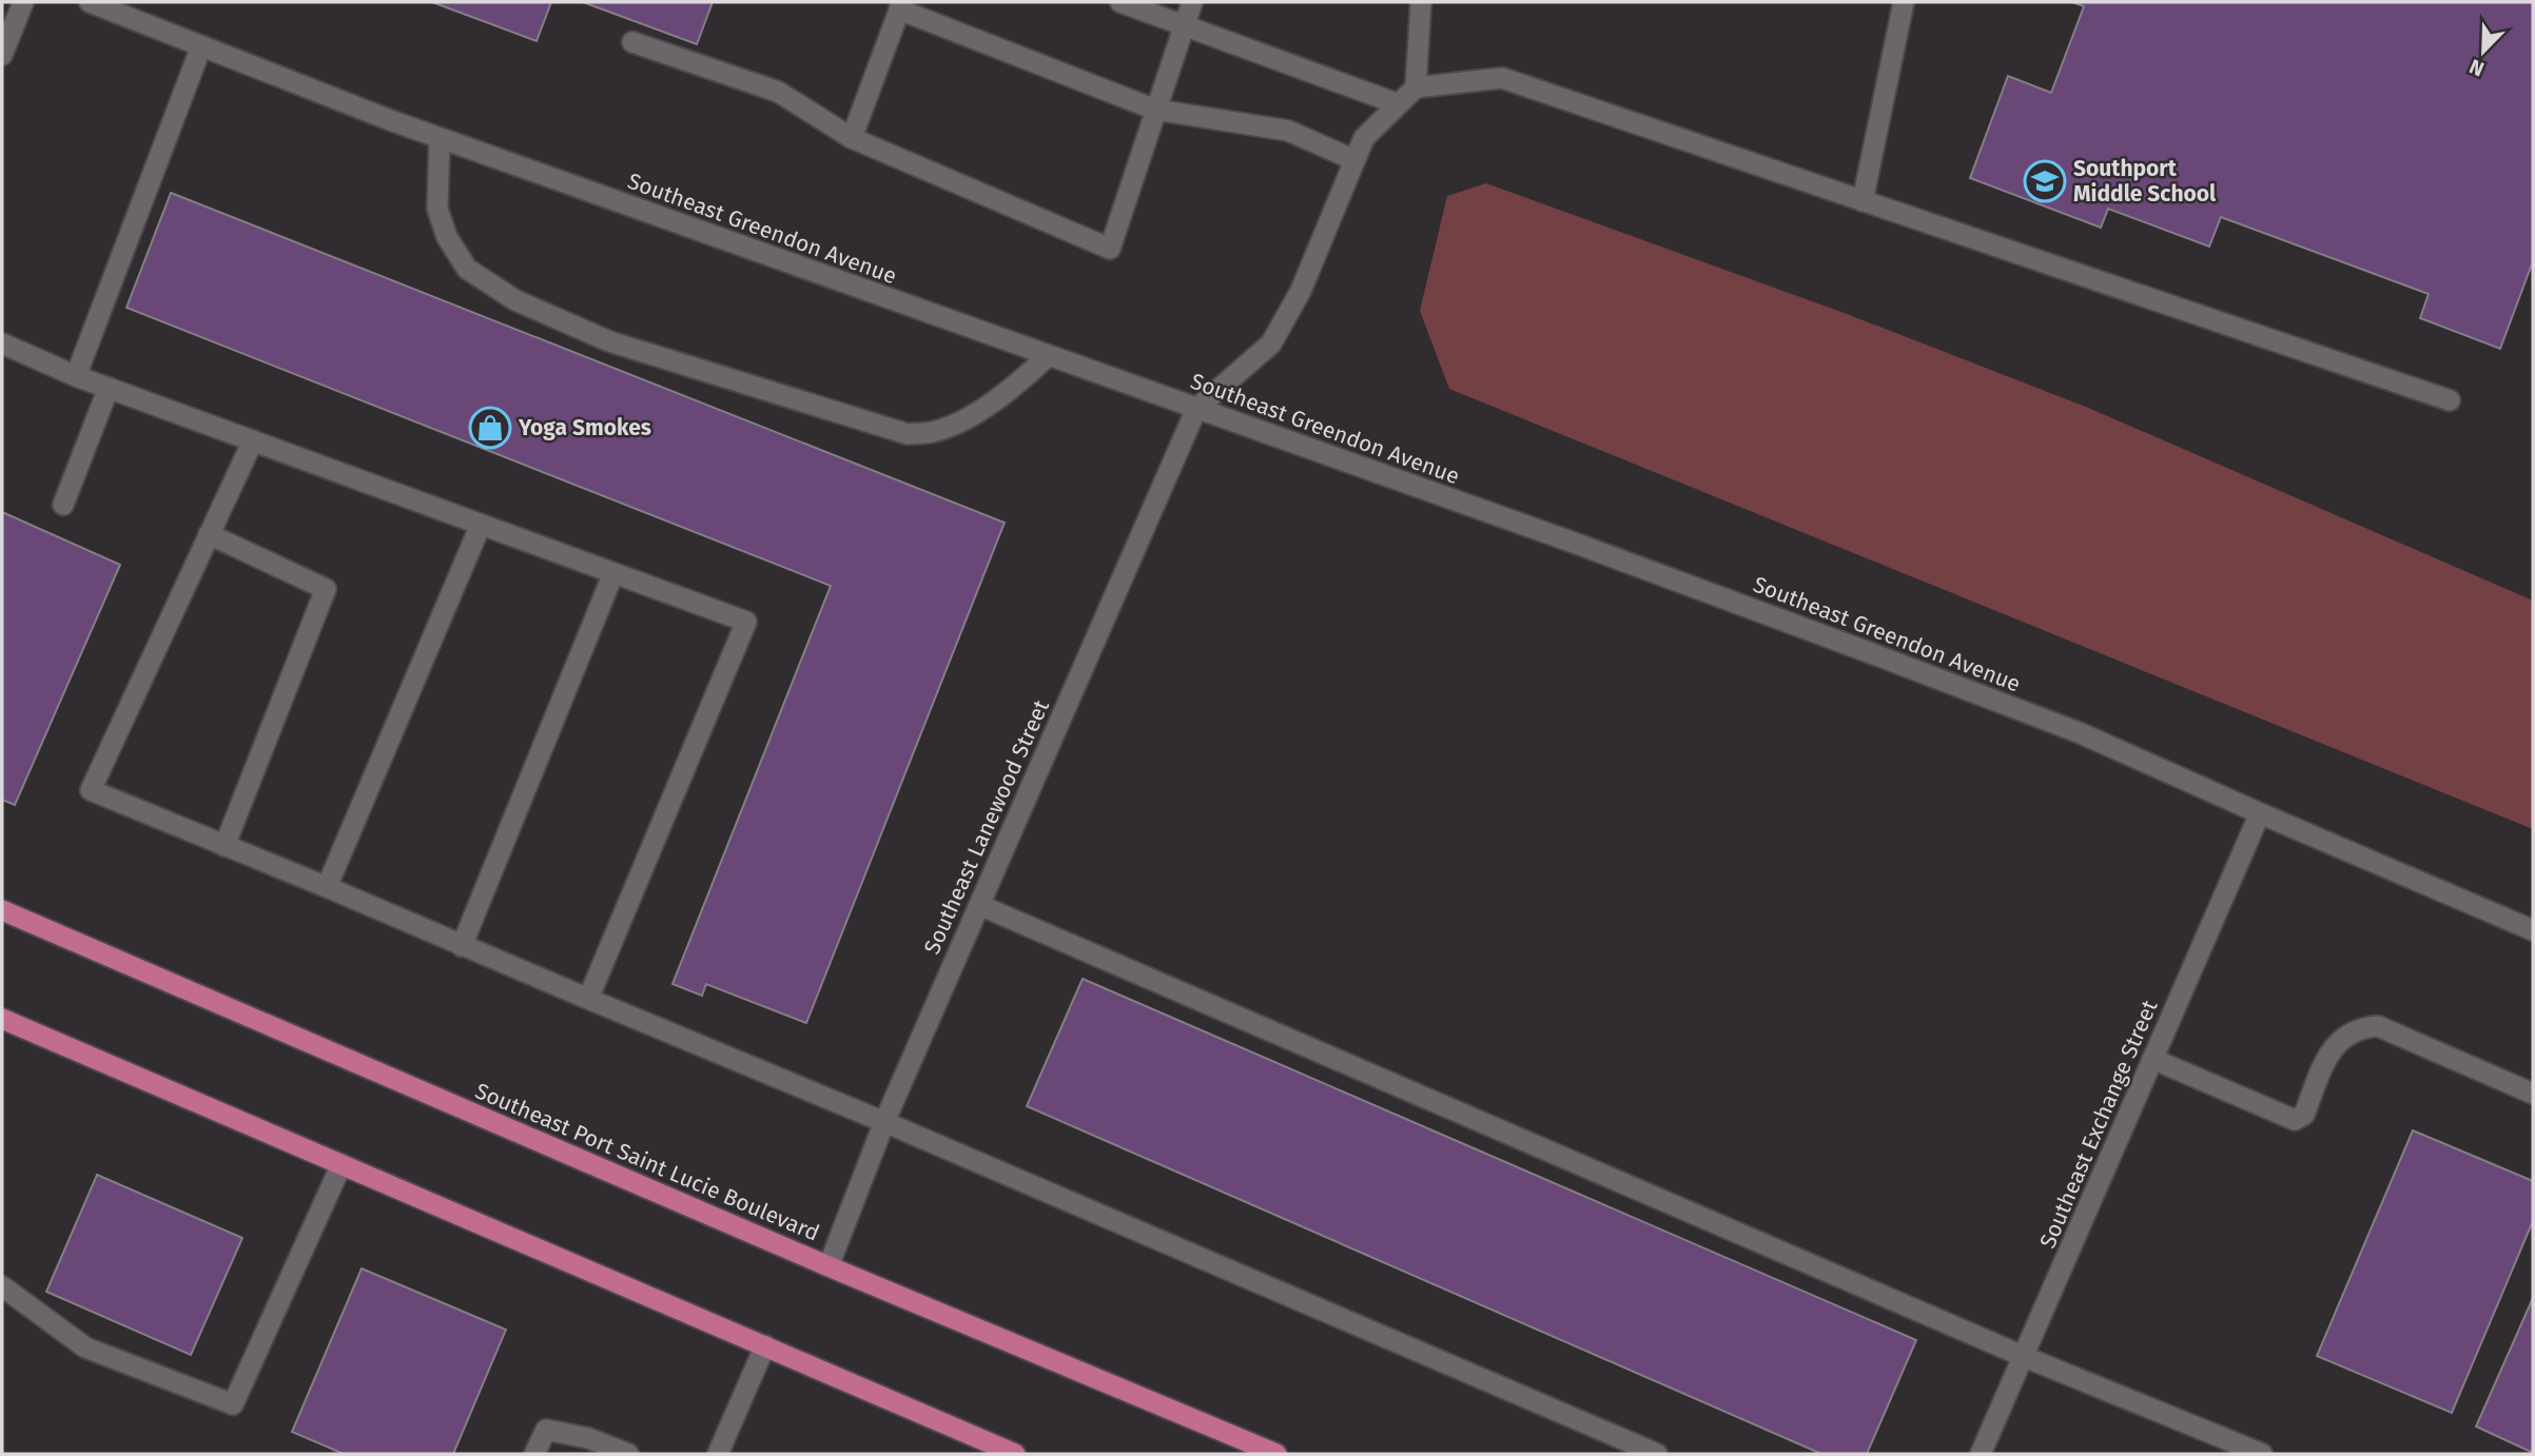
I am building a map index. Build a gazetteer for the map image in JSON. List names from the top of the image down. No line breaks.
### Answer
{"streets":{"main road":["Southeast Port Saint Lucie Boulevard"],"street":["Southeast Greendon Avenue","Southeast Lanewood Street","Southeast Exchange Street"]},"crossings":[["Southeast Greendon Avenue","Southeast Lanewood Street"],["Southeast Greendon Avenue","Southeast Exchange Street"],["Southeast Lanewood Street","Southeast Port Saint Lucie Boulevard"]],"places":{"school or university":["Southport Middle School"],"shop":["Yoga Smokes"]},"north":"bottom left"}
